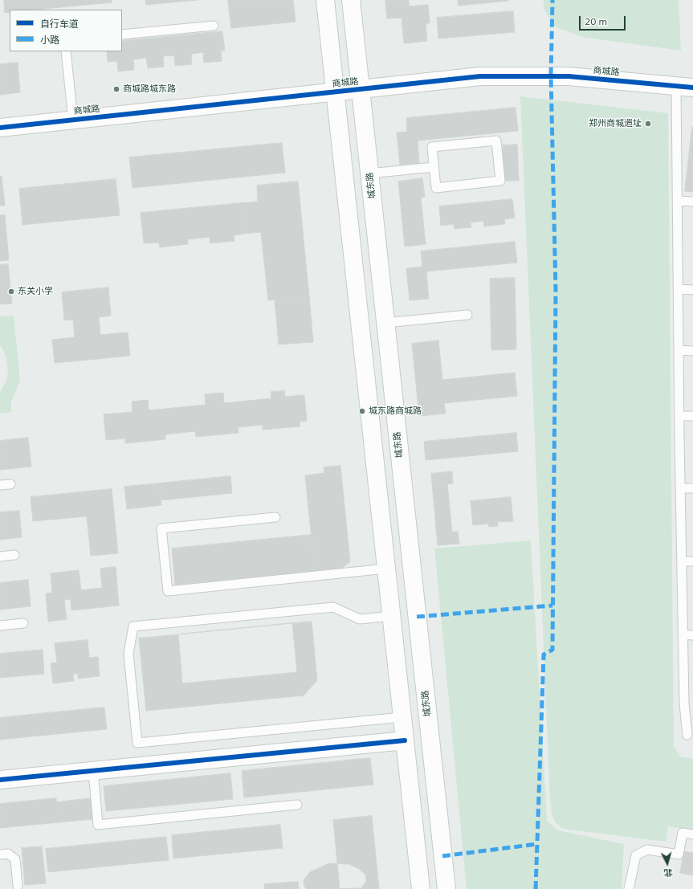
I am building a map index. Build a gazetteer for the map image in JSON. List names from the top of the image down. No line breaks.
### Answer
{"streets":{"main road":["商城路","城东路"]},"crossings":[["商城路","城东路"]],"places":["商城路城东路","郑州商城遗址","东关小学","城东路商城路"],"legend":["自行车道","小路"],"scale_bar":"20 m","north":"bottom"}
